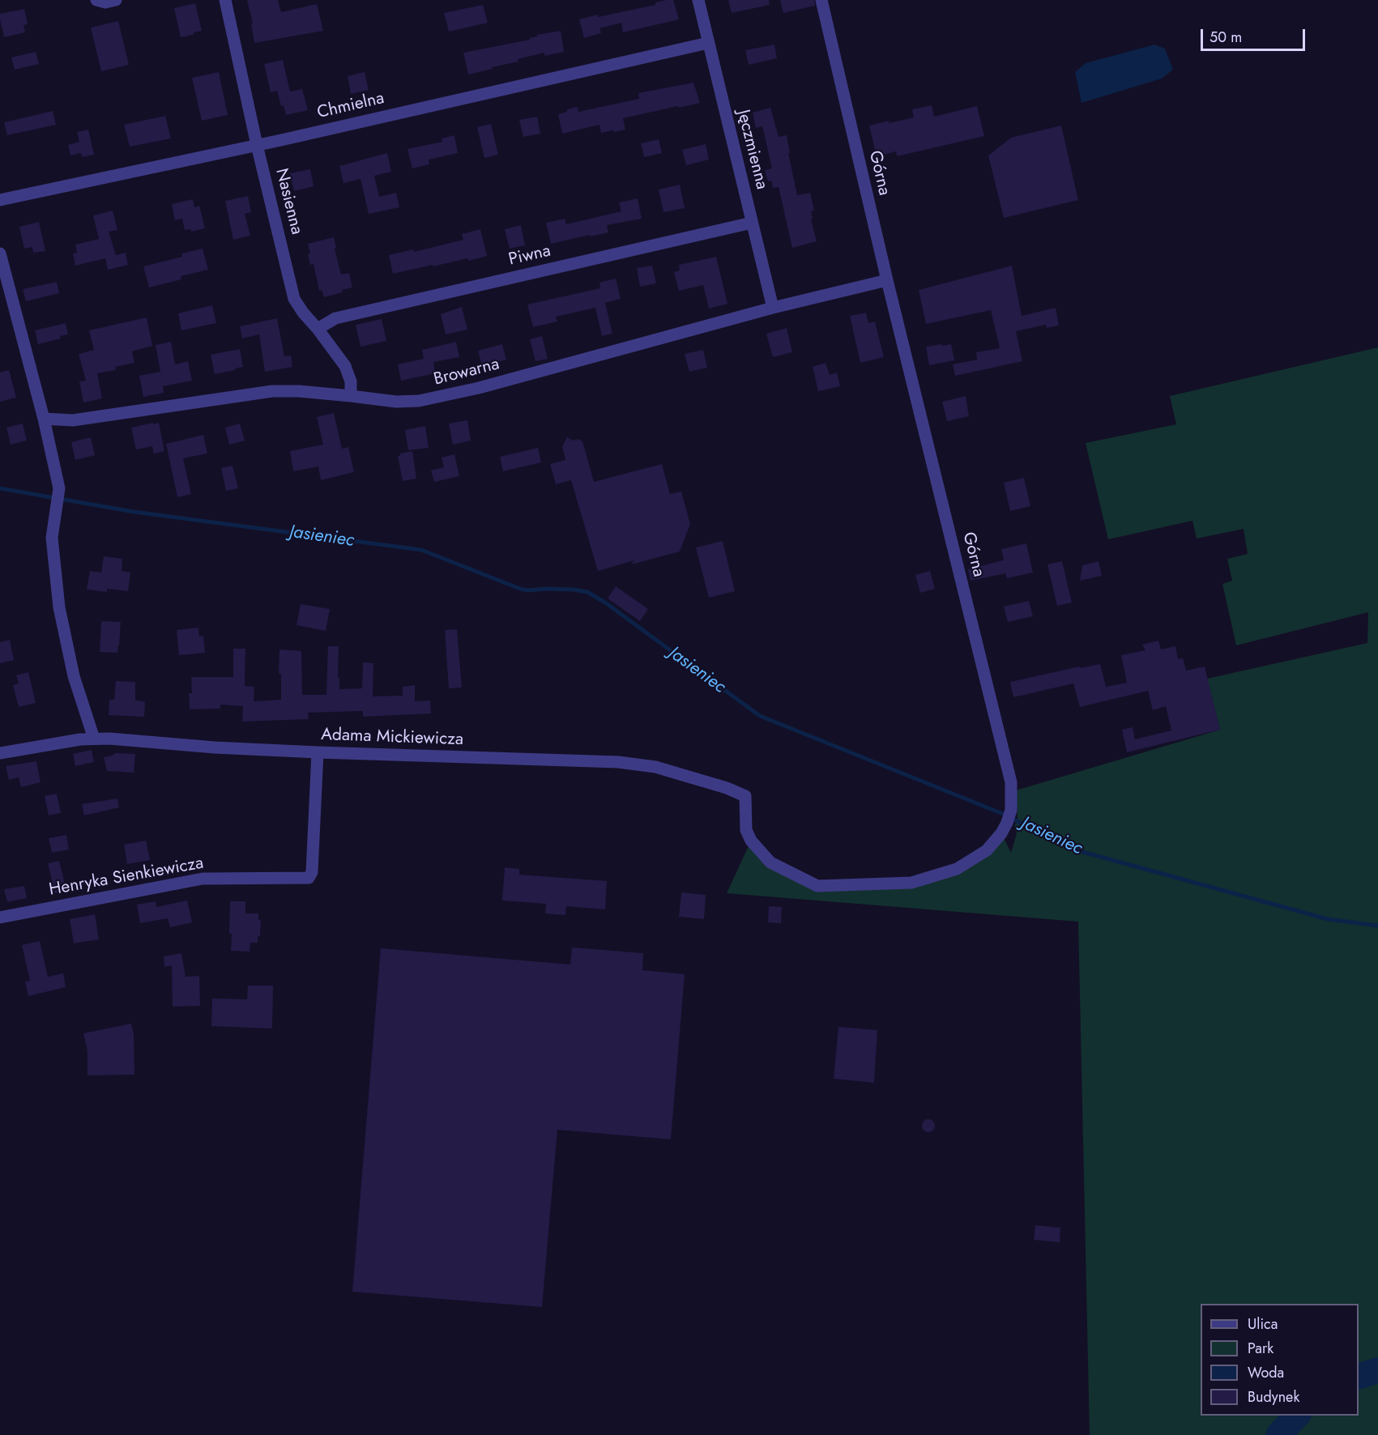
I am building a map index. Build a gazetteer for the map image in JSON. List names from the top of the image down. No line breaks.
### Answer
{"streets":{"street":["Chmielna","Jęczmienna","Górna","Nasienna","Piwna","Browarna","Adama Mickiewicza","Henryka Sienkiewicza"]},"crossings":[["Chmielna","Jęczmienna"],["Chmielna","Nasienna"],["Jęczmienna","Piwna"],["Jęczmienna","Browarna"],["Górna","Browarna"],["Górna","Adama Mickiewicza"],["Nasienna","Piwna"],["Nasienna","Browarna"],["Adama Mickiewicza","Henryka Sienkiewicza"]],"water":["Jasieniec"],"legend":["Ulica","Park","Woda","Budynek"],"scale_bar":"50 m"}
